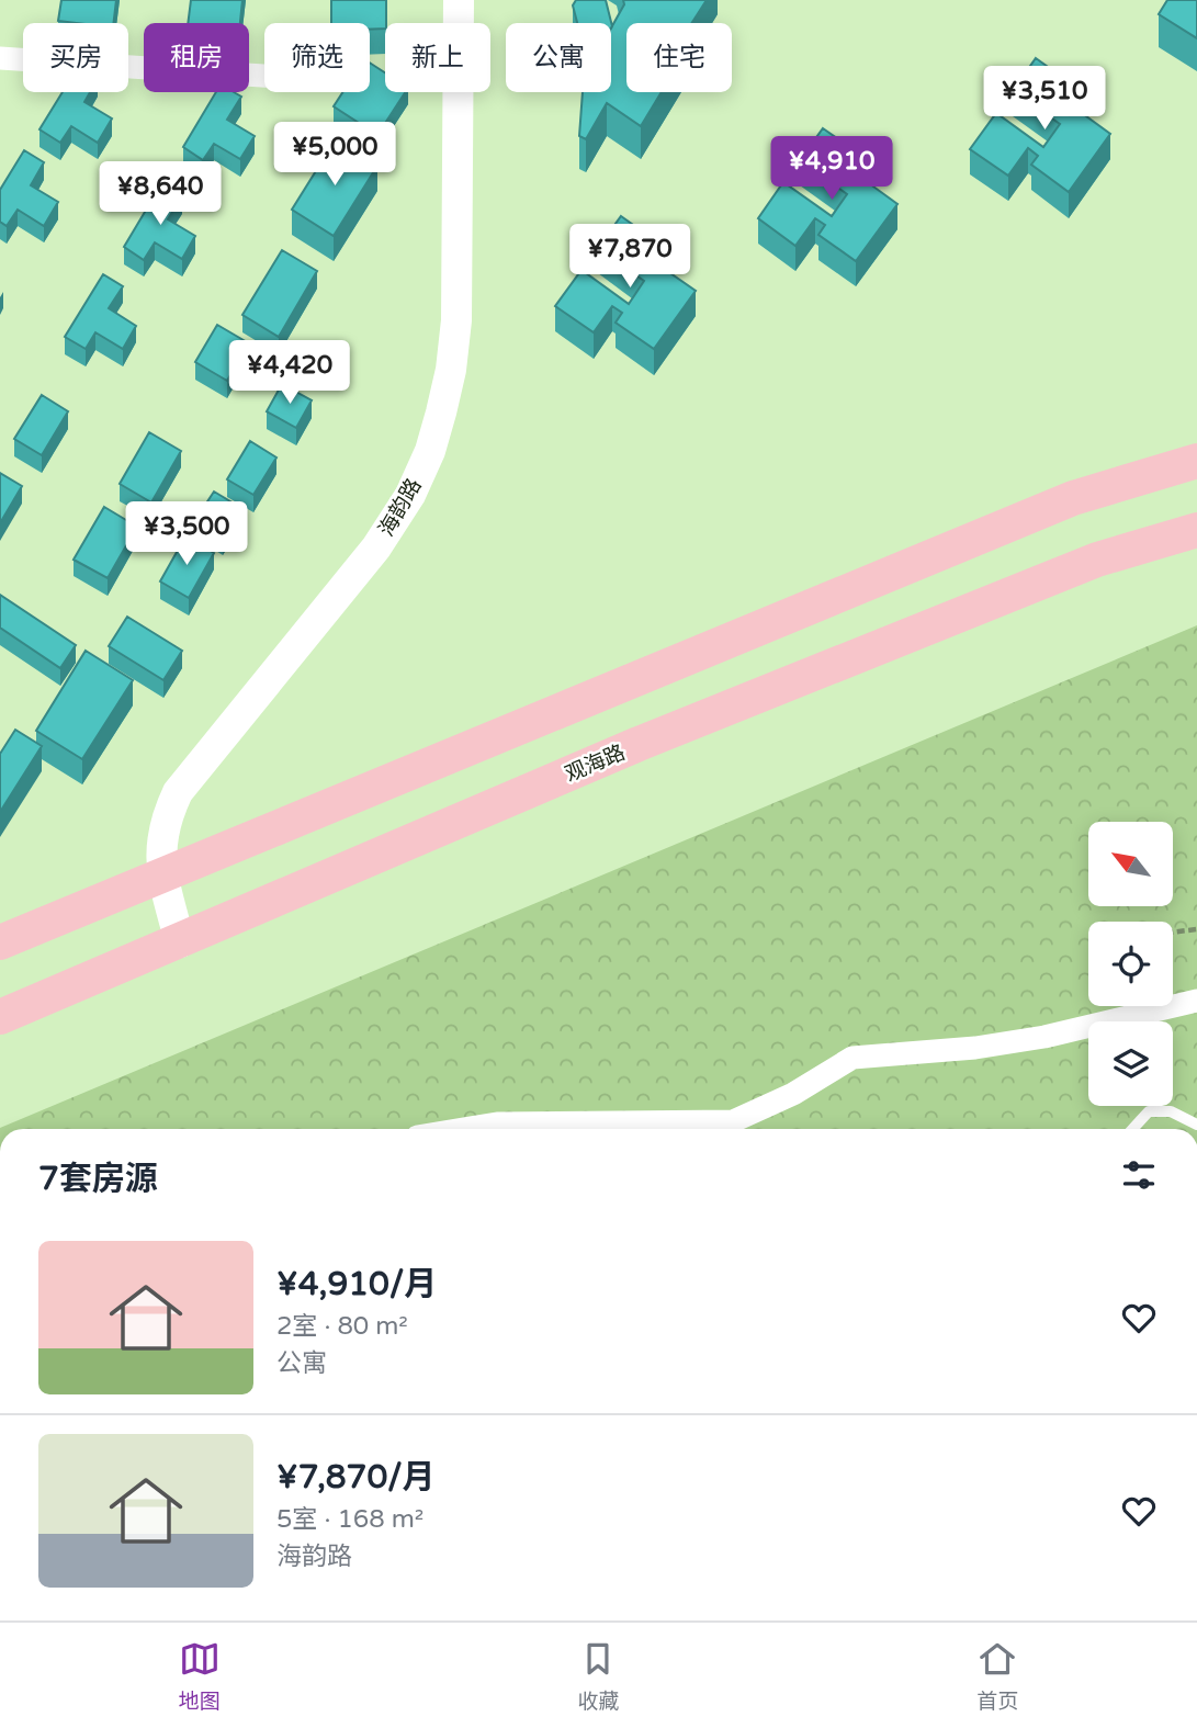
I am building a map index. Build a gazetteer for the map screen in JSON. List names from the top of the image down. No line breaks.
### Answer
{"streets":{"main road":["观海路"],"street":["海韵路"]},"crossings":[["海韵路","观海路"]],"north":"top left","page":{"chip":["买房","租房","筛选","新上","公寓","住宅"],"price":["¥3,510","¥5,000","¥4,910","¥8,640","¥7,870","¥4,420","¥3,500"],"heading":"7套房源","list":[{"name":"¥4,910/月","note":"2室 · 80 m² · 公寓"},{"name":"¥7,870/月","note":"5室 · 168 m² · 海韵路"}],"tabs":["地图","收藏","首页"]}}
